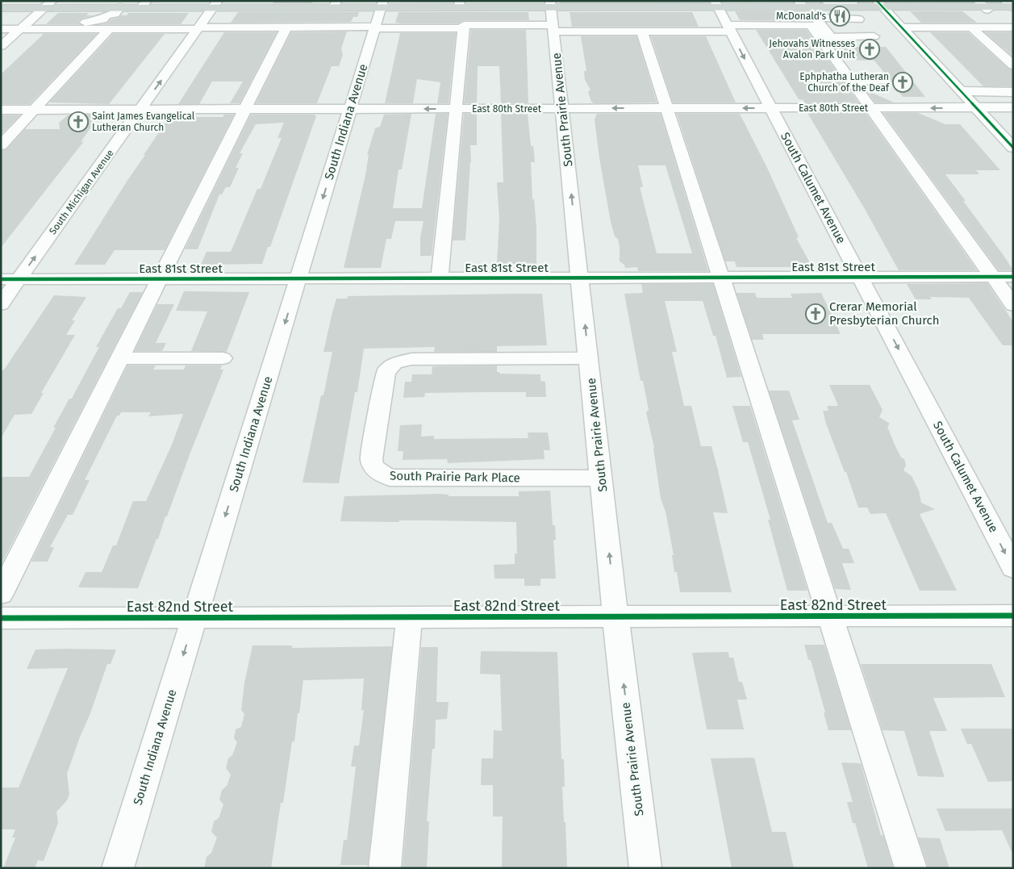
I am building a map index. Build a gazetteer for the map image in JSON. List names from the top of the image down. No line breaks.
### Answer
{"streets":{"street":["East 80th Street","South Prairie Avenue","South Indiana Avenue","South Calumet Avenue","South Michigan Avenue","East 81st Street","South Prairie Park Place","East 82nd Street"]},"crossings":[["East 80th Street","South Prairie Avenue"],["East 80th Street","South Indiana Avenue"],["East 80th Street","South Calumet Avenue"],["East 80th Street","South Michigan Avenue"],["South Prairie Avenue","East 81st Street"],["South Prairie Avenue","South Prairie Park Place"],["South Prairie Avenue","East 82nd Street"],["South Indiana Avenue","East 81st Street"],["South Indiana Avenue","East 82nd Street"],["South Calumet Avenue","East 81st Street"],["South Michigan Avenue","East 81st Street"]],"one_way":["South Indiana Avenue"],"places":{"restaurant":["McDonald's"],"church":["Jehovahs Witnesses Avalon Park Unit","Ephphatha Lutheran Church of the Deaf","Saint James Evangelical Lutheran Church","Crerar Memorial Presbyterian Church"]}}
